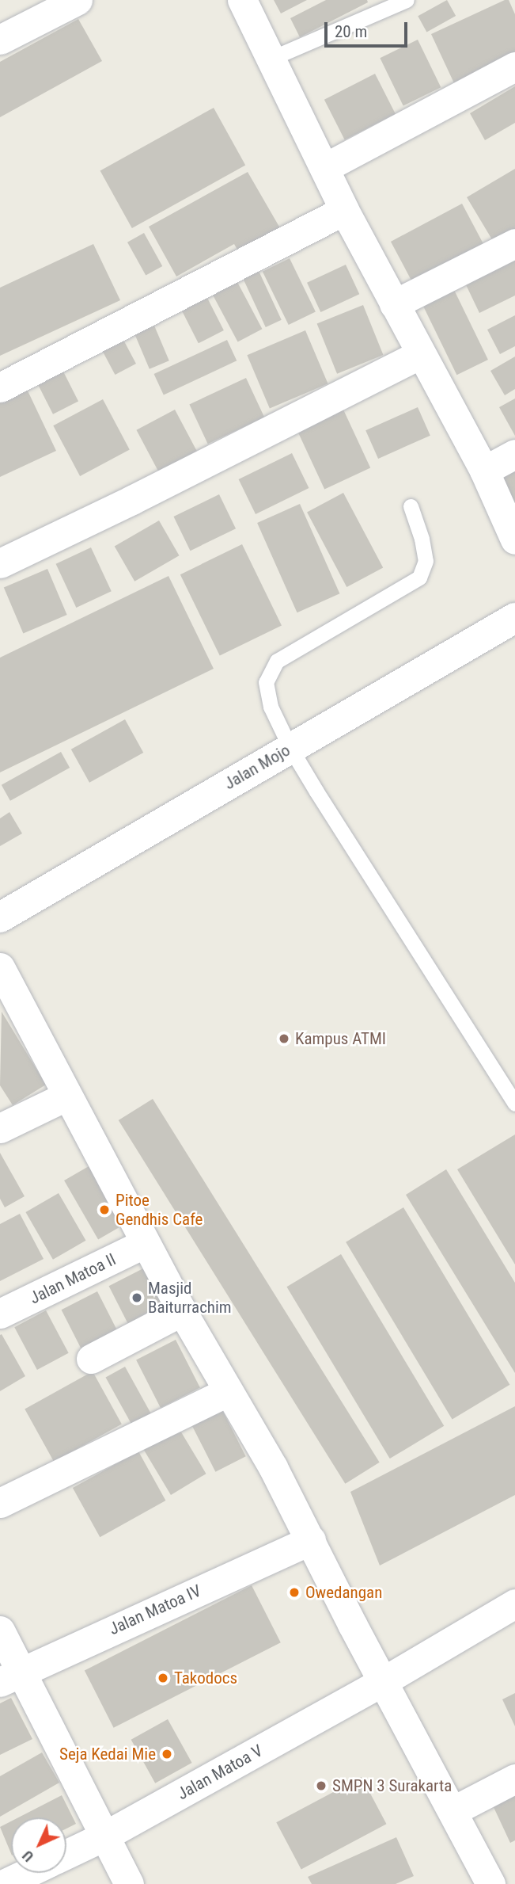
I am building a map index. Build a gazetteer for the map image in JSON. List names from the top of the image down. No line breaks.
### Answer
{"streets":{"street":["Jalan Mojo","Jalan Matoa II","Jalan Matoa IV","Jalan Matoa V"]},"places":["Kampus ATMI","Pitoe Gendhis Cafe","Masjid Baiturrachim","Owedangan","Takodocs","Seja Kedai Mie","SMPN 3 Surakarta"],"scale_bar":"20 m","north":"bottom left"}
